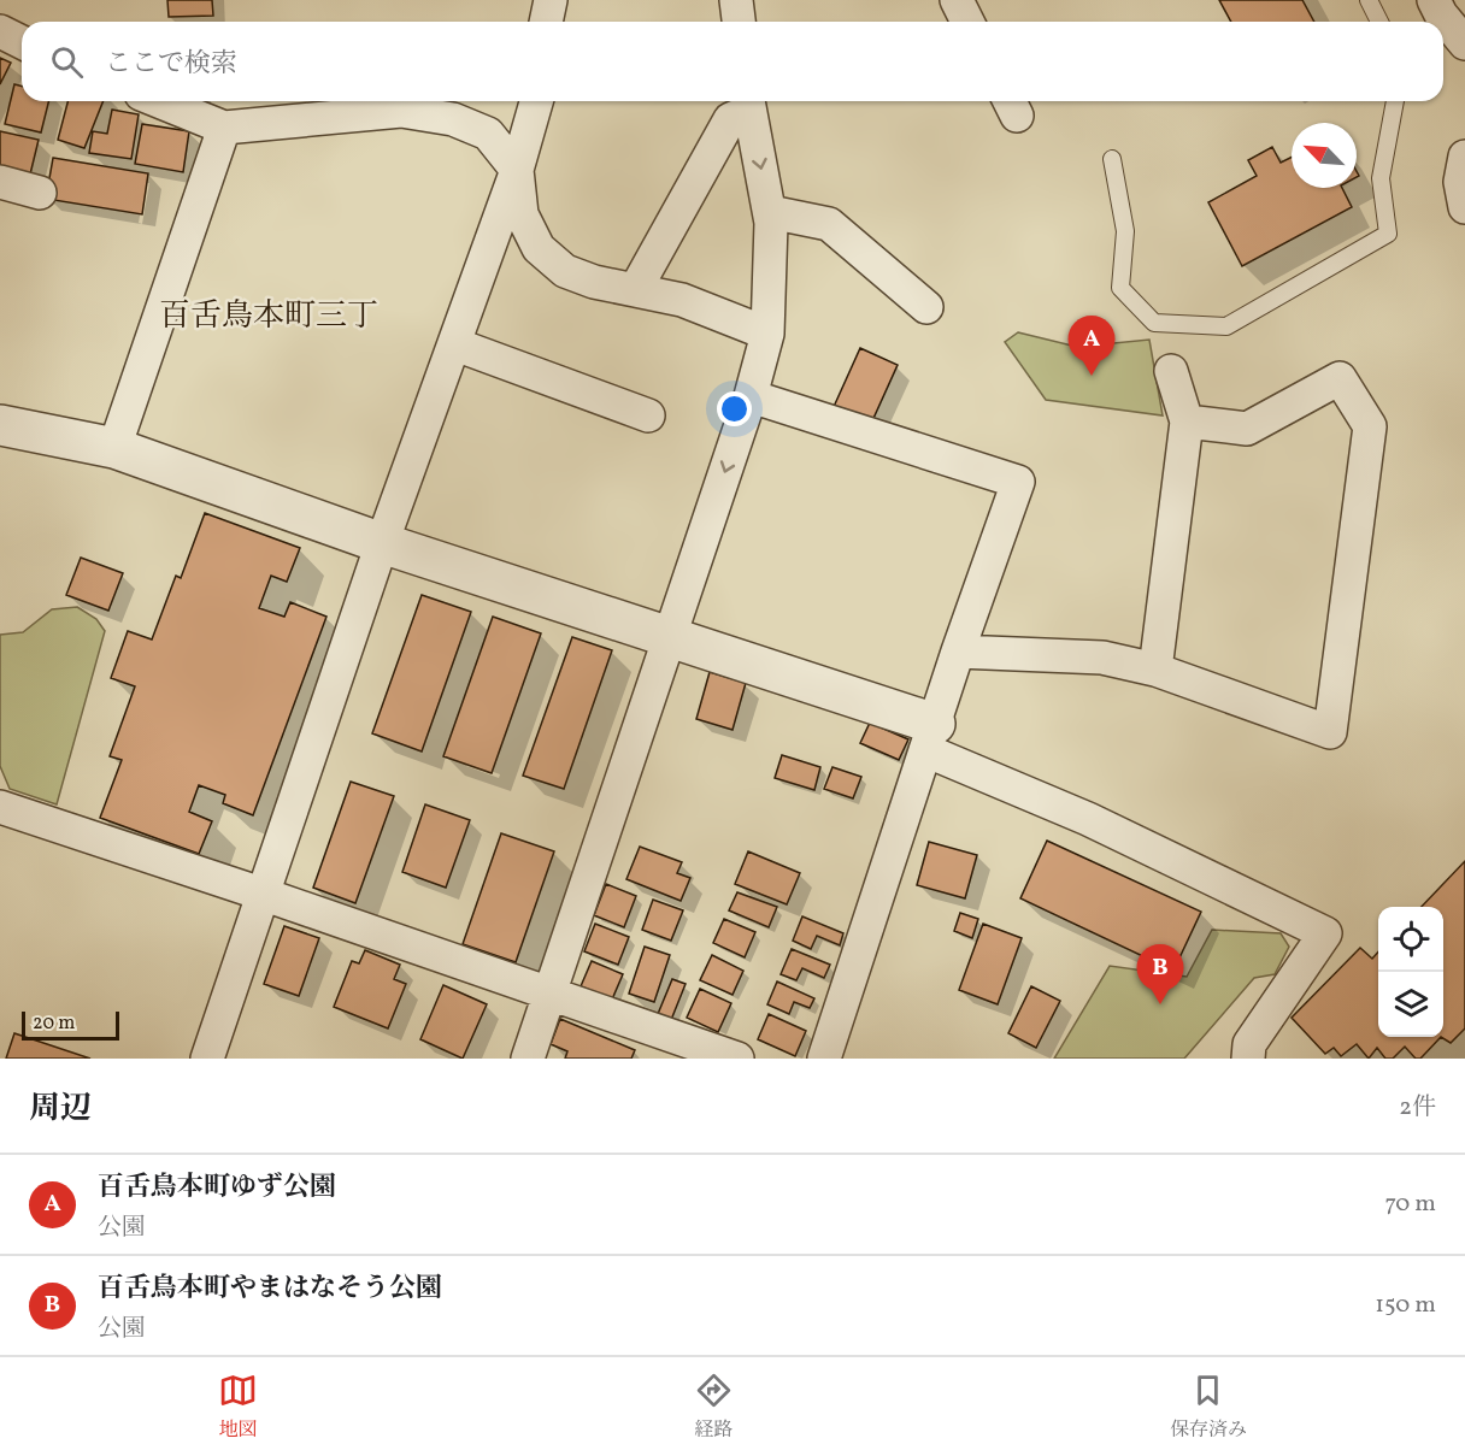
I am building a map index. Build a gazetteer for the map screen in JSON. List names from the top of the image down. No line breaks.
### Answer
{"districts":["百舌鳥本町三丁"],"scale_bar":"20 m","north":"top left","page":{"search":"ここで検索","pins":["A","B"],"scale":"20 m","heading":["周辺","2件"],"list":[{"mark":"A","name":"百舌鳥本町ゆず公園","note":"公園","value":"70 m"},{"mark":"B","name":"百舌鳥本町やまはなそう公園","note":"公園","value":"150 m"}],"nav":["地図","経路","保存済み"]}}
